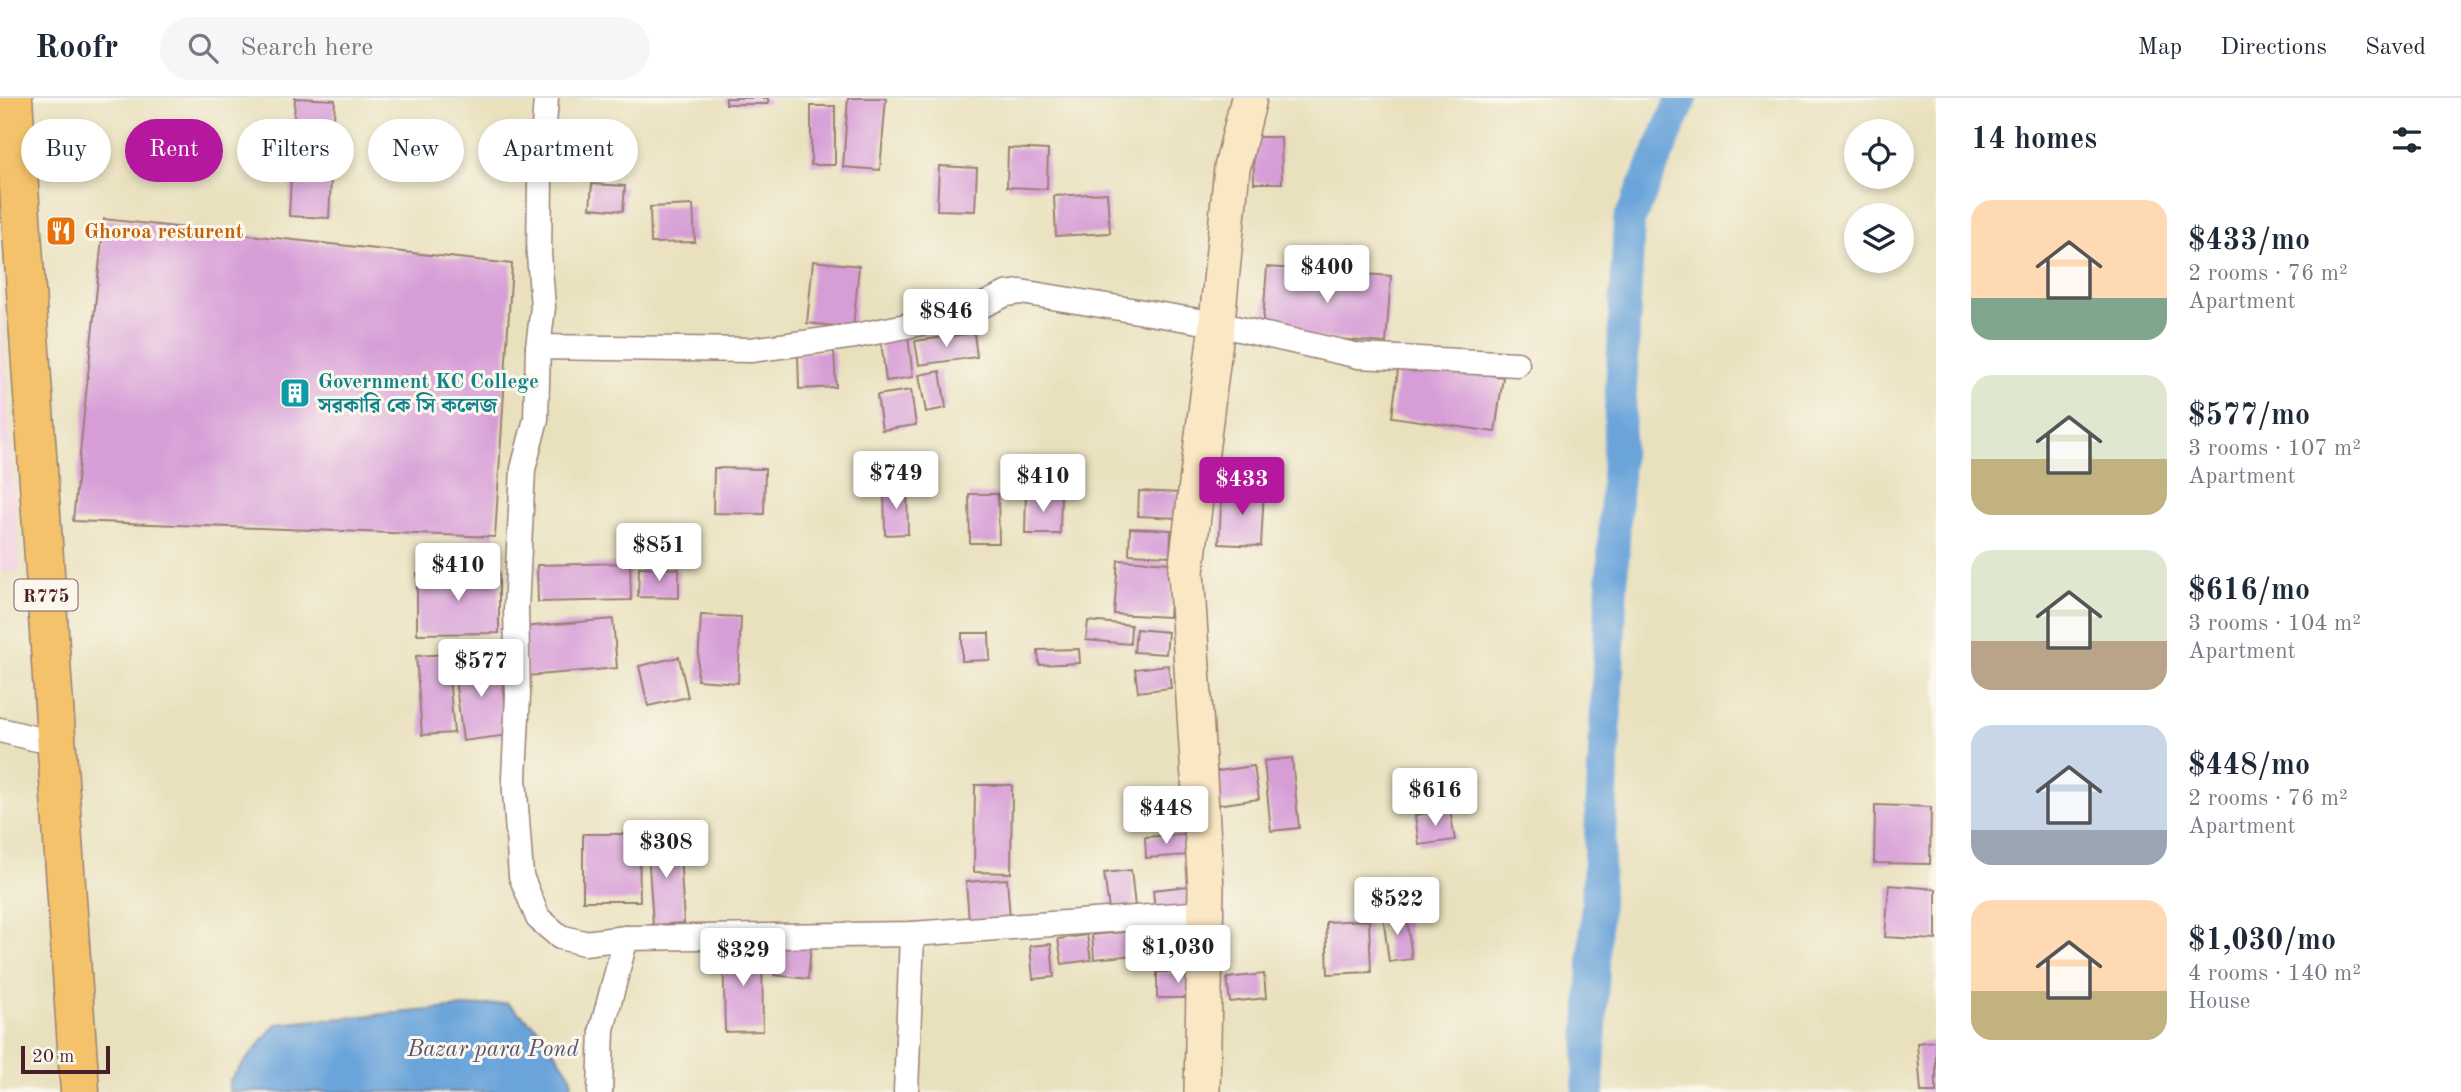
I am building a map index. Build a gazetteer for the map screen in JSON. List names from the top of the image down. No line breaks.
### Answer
{"streets":{"main road":["R775"]},"water":["Bazar para Pond"],"places":{"restaurant":["Ghoroa resturent"],"building":["Government KC College সরকারি কে সি কলেজ"]},"scale_bar":"20 m","page":{"header":"Roofr","search":"Search here","nav":["Map","Directions","Saved"],"heading":"14 homes","chip":["Buy","Rent","Filters","New","Apartment"],"list":[{"name":"$433/mo","note":"2 rooms · 76 m² · Apartment"},{"name":"$577/mo","note":"3 rooms · 107 m² · Apartment"},{"name":"$616/mo","note":"3 rooms · 104 m² · Apartment"},{"name":"$448/mo","note":"2 rooms · 76 m² · Apartment"},{"name":"$1,030/mo","note":"4 rooms · 140 m² · House"}],"price":["$400","$846","$749","$410","$433","$851","$410","$577","$616","$448","$308","$522","$1,030","$329"],"scale":"20 m"}}
